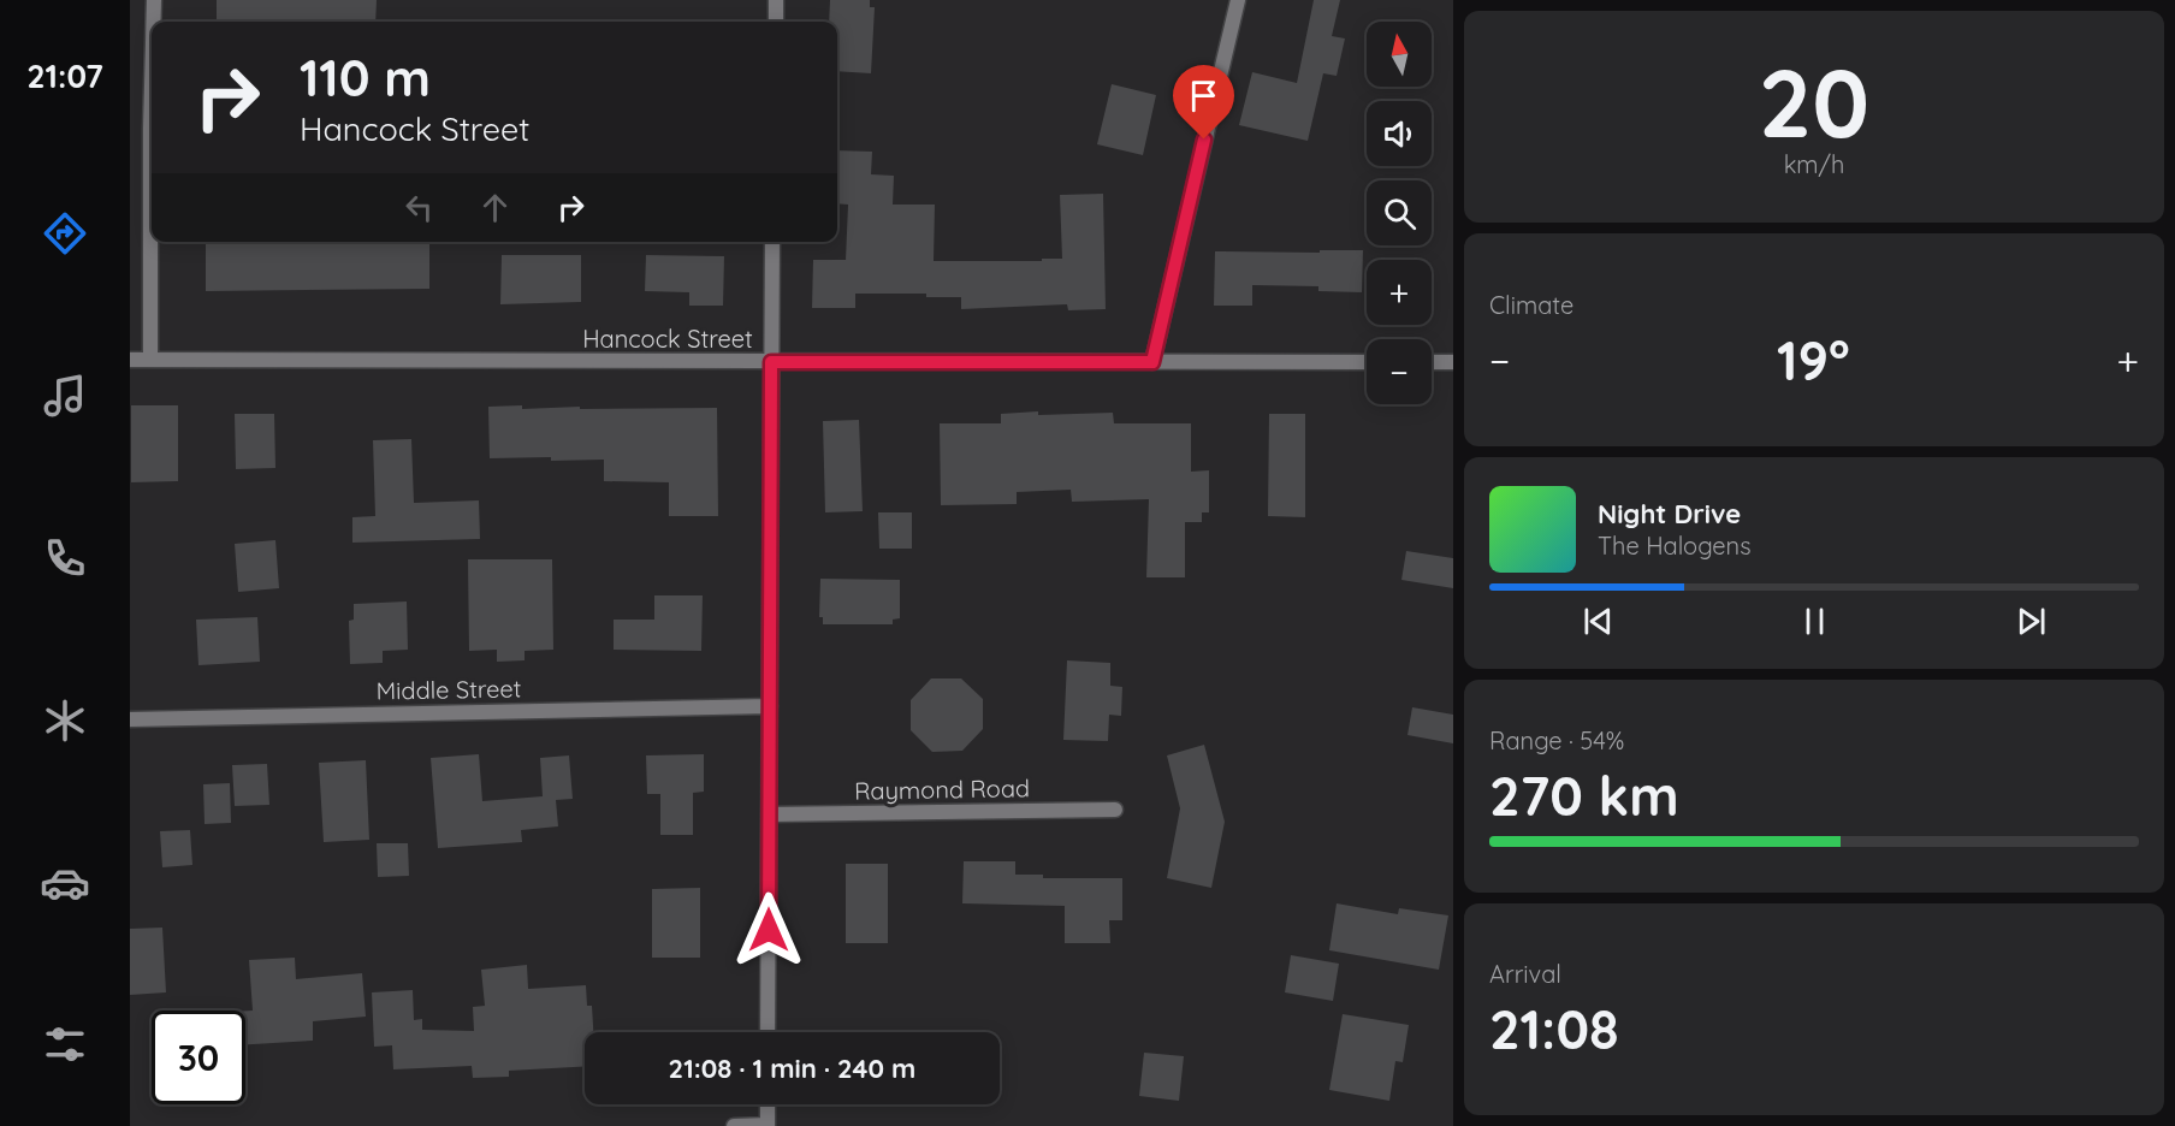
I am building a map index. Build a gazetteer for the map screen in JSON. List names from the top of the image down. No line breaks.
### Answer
{"streets":{"street":["Hancock Street","Middle Street","Raymond Road"]},"north":"top","page":{"tabs":"21:07","tile":[["20","km/h"],"Climate",["Range · 54%","270 km"],["Arrival","21:08"]],"map_buttons":["+","−"],"turn":["110 m","Hancock Street"],"heat":["−","19°","+"],"song":["Night Drive","The Halogens"],"limit":"30","trip":"21:08 · 1 min · 240 m"}}
